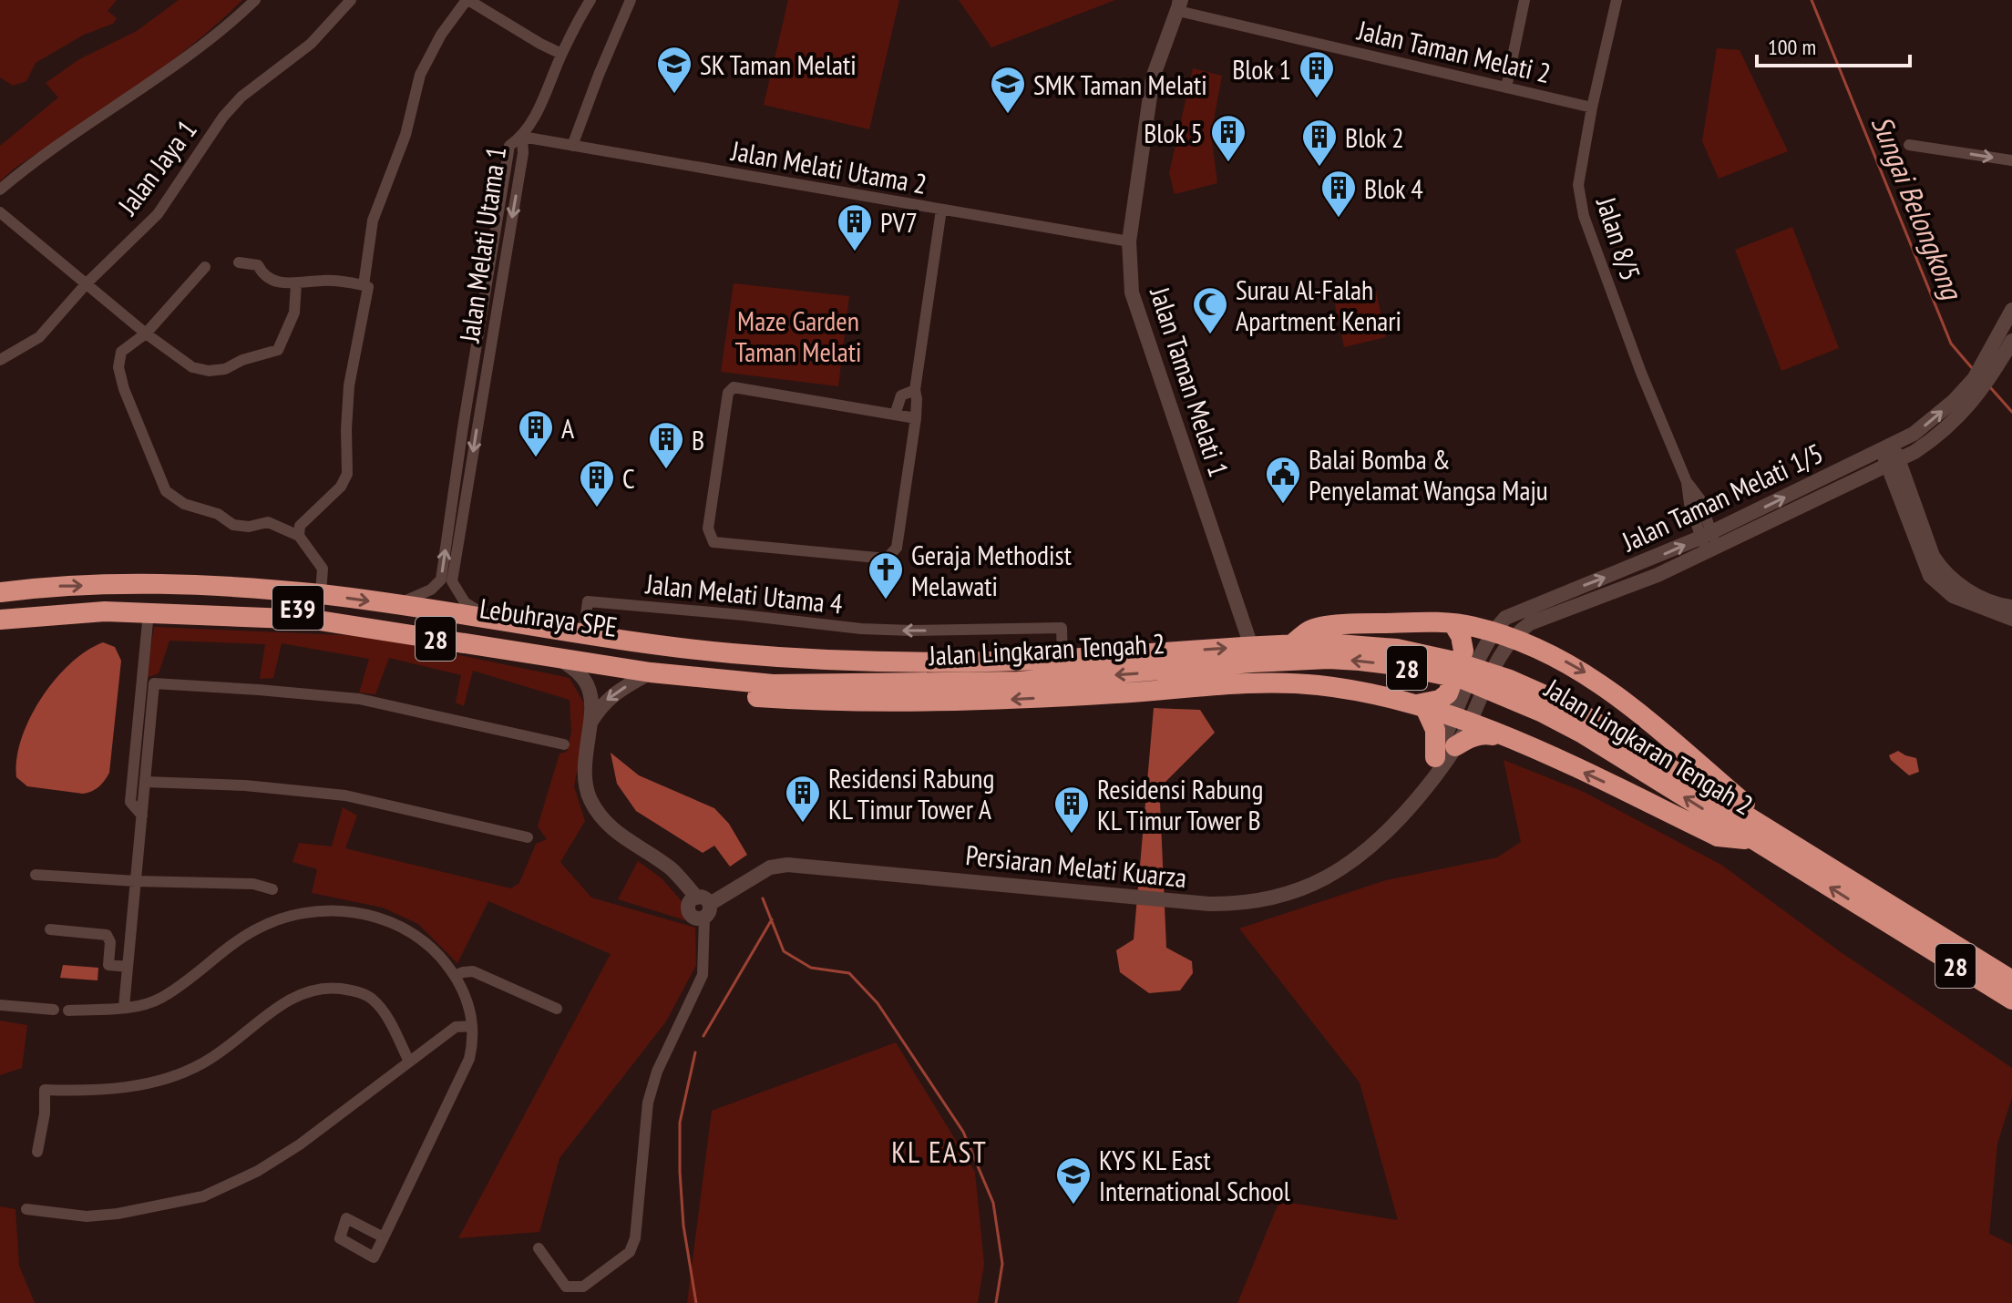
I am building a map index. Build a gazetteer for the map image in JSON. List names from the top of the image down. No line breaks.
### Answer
{"streets":{"highway":["E39","Lebuhraya SPE","28","Jalan Lingkaran Tengah 2"],"street":["Jalan Taman Melati 2","Jalan Jaya 1","Jalan Melati Utama 2","Jalan 8/5","Jalan Melati Utama 1","Jalan Taman Melati 1","Jalan Taman Melati 1/5","Jalan Melati Utama 4","Persiaran Melati Kuarza"]},"crossings":[["Jalan Taman Melati 2","Jalan 8/5"],["Jalan Taman Melati 2","Jalan Taman Melati 1"],["Jalan Melati Utama 2","Jalan Melati Utama 1"],["Jalan Melati Utama 2","Jalan Taman Melati 1"],["Jalan 8/5","Jalan Taman Melati 1/5"],["Jalan Melati Utama 1","Jalan Lingkaran Tengah 2"],["Jalan Taman Melati 1","Jalan Lingkaran Tengah 2"],["Jalan Melati Utama 4","Lebuhraya SPE"],["Jalan Melati Utama 4","Jalan Lingkaran Tengah 2"],["Lebuhraya SPE","Jalan Lingkaran Tengah 2"]],"one_way":["Jalan Melati Utama 4"],"districts":["KL EAST"],"water":["Sungai Belongkong"],"parks":["Maze Garden Taman Melati"],"places":{"school or university":["SK Taman Melati","SMK Taman Melati","KYS KL East International School"],"building":["Blok 1","Blok 5","Blok 2","Blok 4","PV7","A","B","C","Residensi Rabung KL Timur Tower A","Residensi Rabung KL Timur Tower B"],"mosque":["Surau Al-Falah Apartment Kenari"],"public building":["Balai Bomba & Penyelamat Wangsa Maju"],"church":["Geraja Methodist Melawati"]},"scale_bar":"100 m"}
